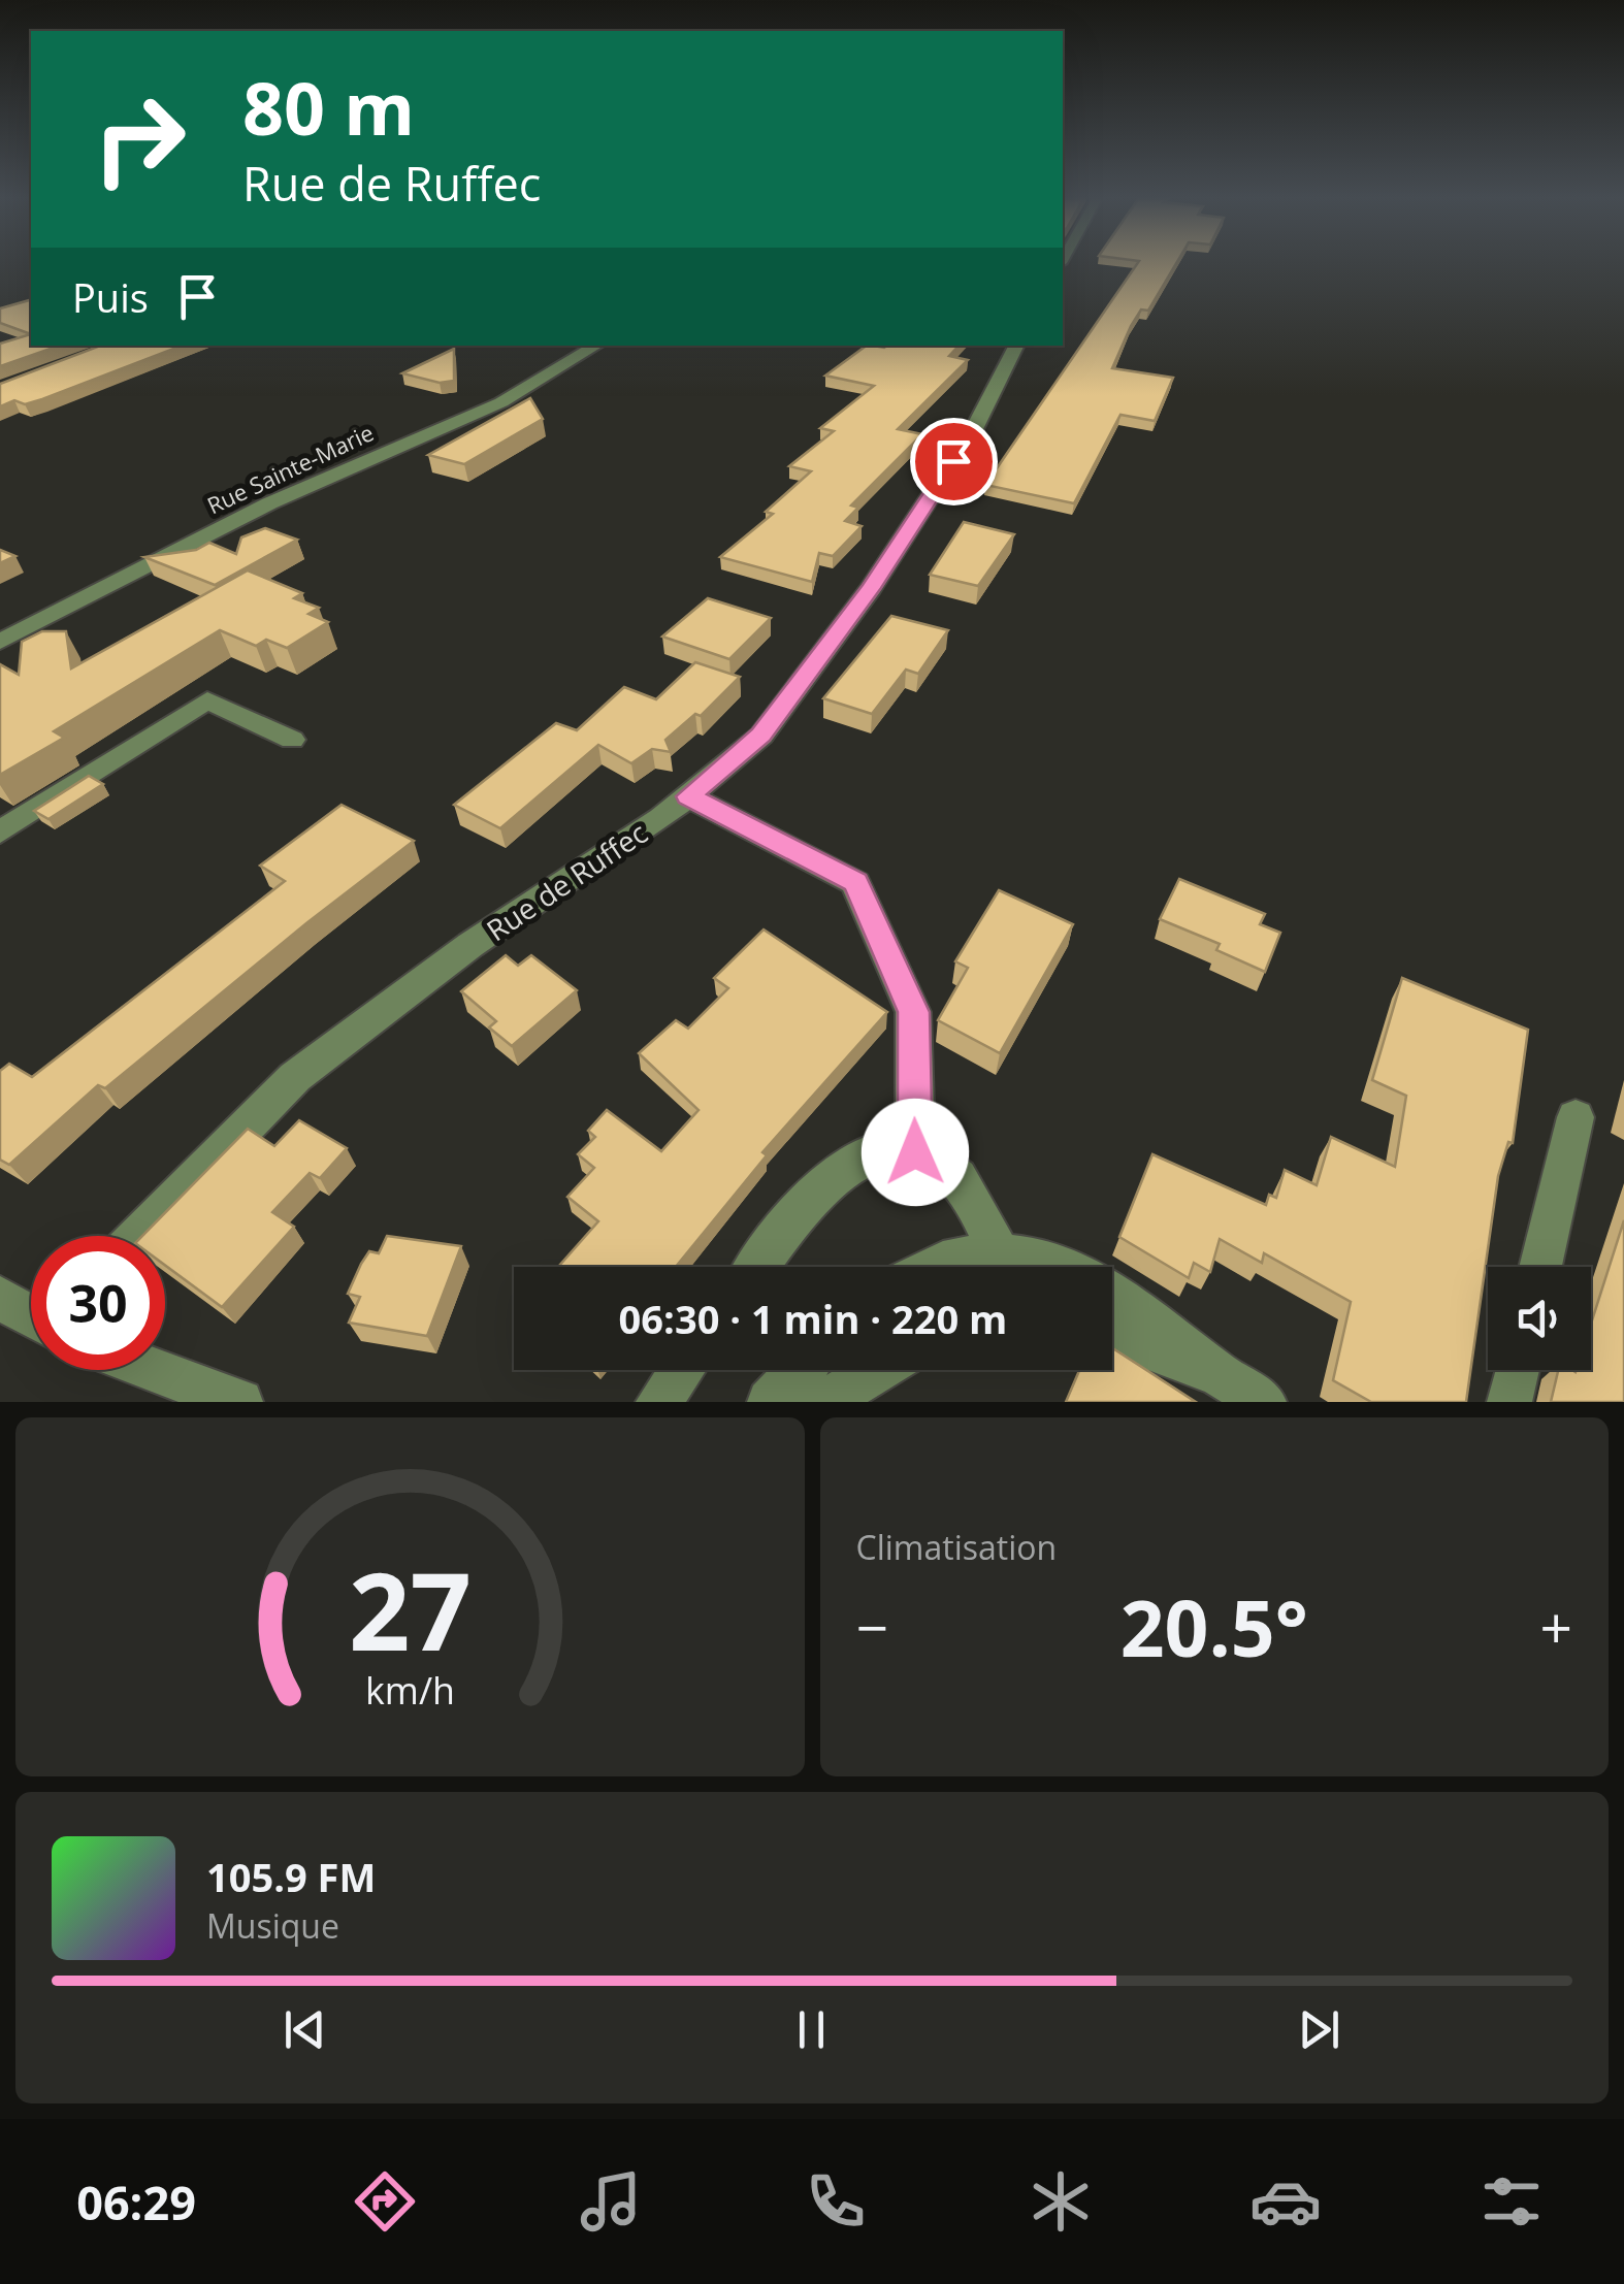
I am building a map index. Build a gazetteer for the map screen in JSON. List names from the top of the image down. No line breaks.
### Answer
{"streets":{"street":["Rue Sainte-Marie","Rue de Ruffec"]},"page":{"turn":["80 m","Rue de Ruffec"],"then":"Puis","limit":"30","trip":"06:30 · 1 min · 220 m","tile":"Climatisation","heat":["−","20.5°","+"],"song":["105.9 FM","Musique"],"tabs":"06:29","gauge":["27","km/h"]}}
